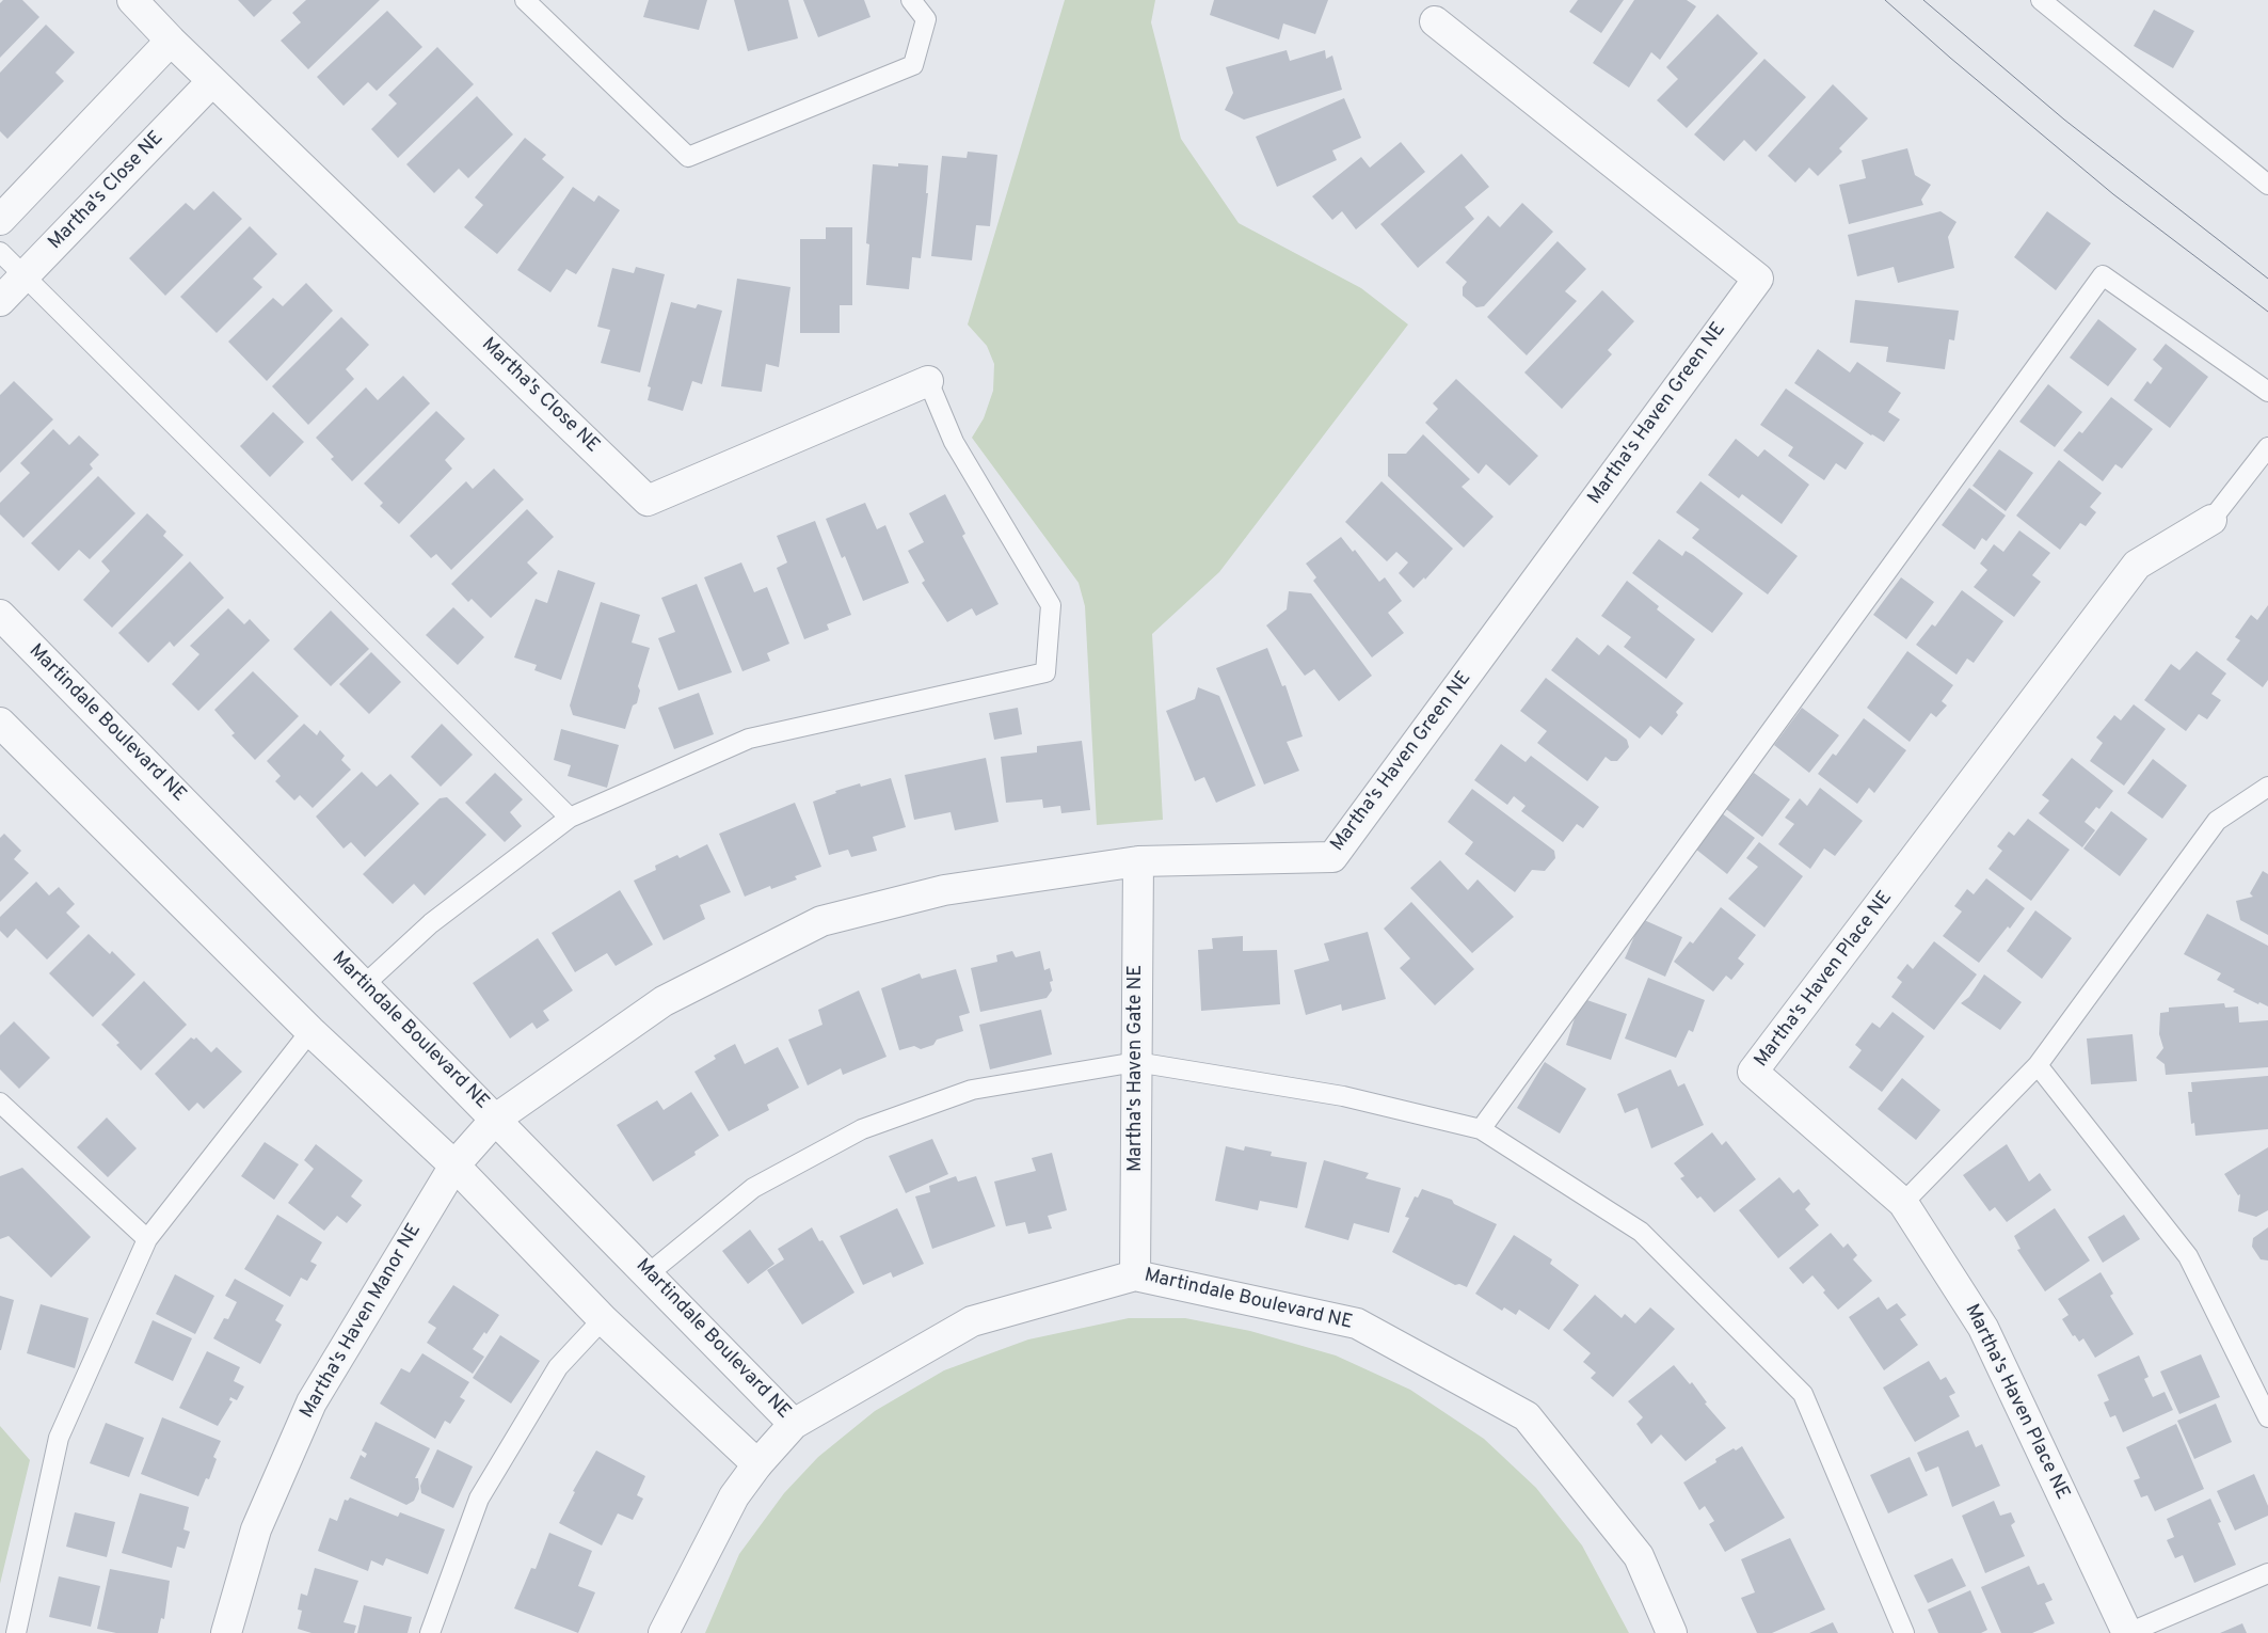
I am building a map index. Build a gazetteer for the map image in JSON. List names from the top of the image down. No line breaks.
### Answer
{"streets":{"street":["Martha's Close NE","Martha's Haven Green NE","Martindale Boulevard NE","Martha's Haven Place NE","Martha's Haven Gate NE","Martha's Haven Manor NE"]},"crossings":[["Martha's Haven Green NE","Martindale Boulevard NE"],["Martha's Haven Green NE","Martha's Haven Gate NE"],["Martha's Haven Green NE","Martha's Haven Manor NE"],["Martindale Boulevard NE","Martha's Haven Gate NE"]]}
